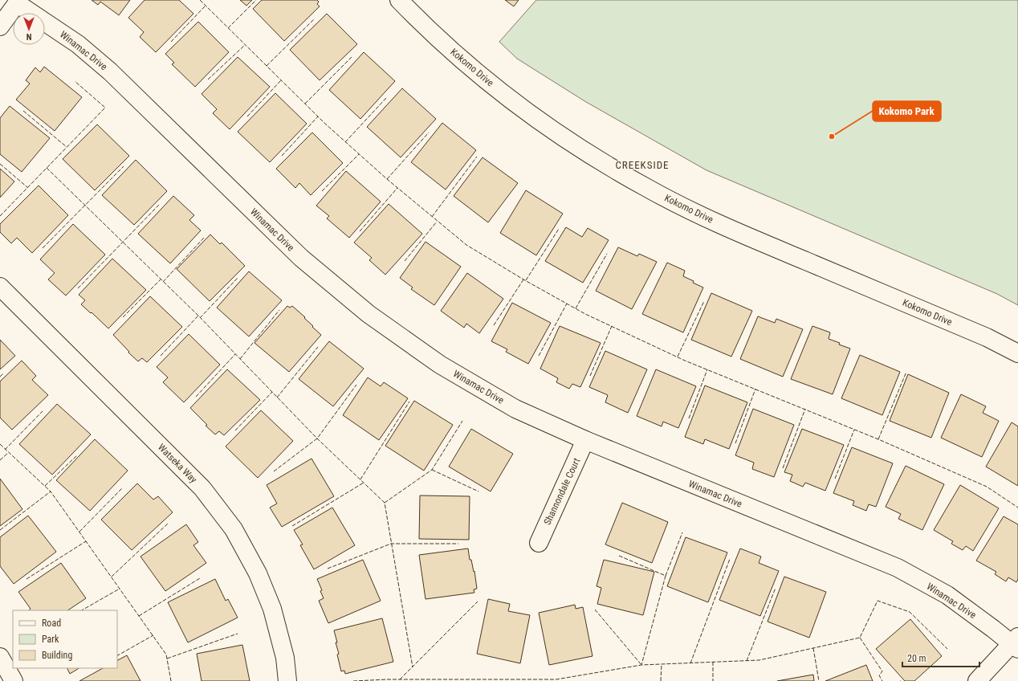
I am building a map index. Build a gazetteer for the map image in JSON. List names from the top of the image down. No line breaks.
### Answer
{"streets":{"street":["Winamac Drive","Kokomo Drive","Watseka Way","Shannondale Court"]},"crossings":[["Winamac Drive","Shannondale Court"]],"districts":["CREEKSIDE"],"places":["Kokomo Park"],"legend":["Road","Park","Building"],"scale_bar":"20 m","north":"bottom"}
